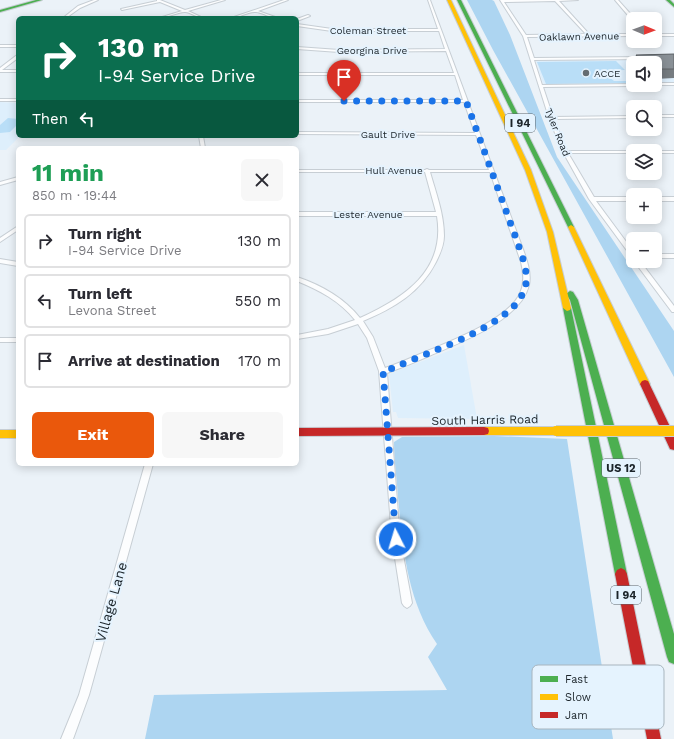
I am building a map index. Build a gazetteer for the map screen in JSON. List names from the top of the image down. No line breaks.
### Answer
{"streets":{"main road":["I 94","South Harris Road","US 12"],"street":["Coleman Street","Oaklawn Avenue","Georgina Drive","Tyler Road","Gault Drive","Hull Avenue","Lester Avenue","Village Lane"]},"crossings":[["Oaklawn Avenue","Tyler Road"],["I 94","US 12"]],"places":["ACCE"],"legend":["Fast","Slow","Jam"],"north":"right","page":{"map_buttons":["+","−"],"turn":["130 m","I-94 Service Drive"],"then":"Then","heading":["11 min","850 m · 19:44"],"list":[{"name":"Turn right","note":"I-94 Service Drive","value":"130 m"},{"name":"Turn left","note":"Levona Street","value":"550 m"},{"name":"Arrive at destination","value":"170 m"}],"buttons":["Exit","Share"]}}
